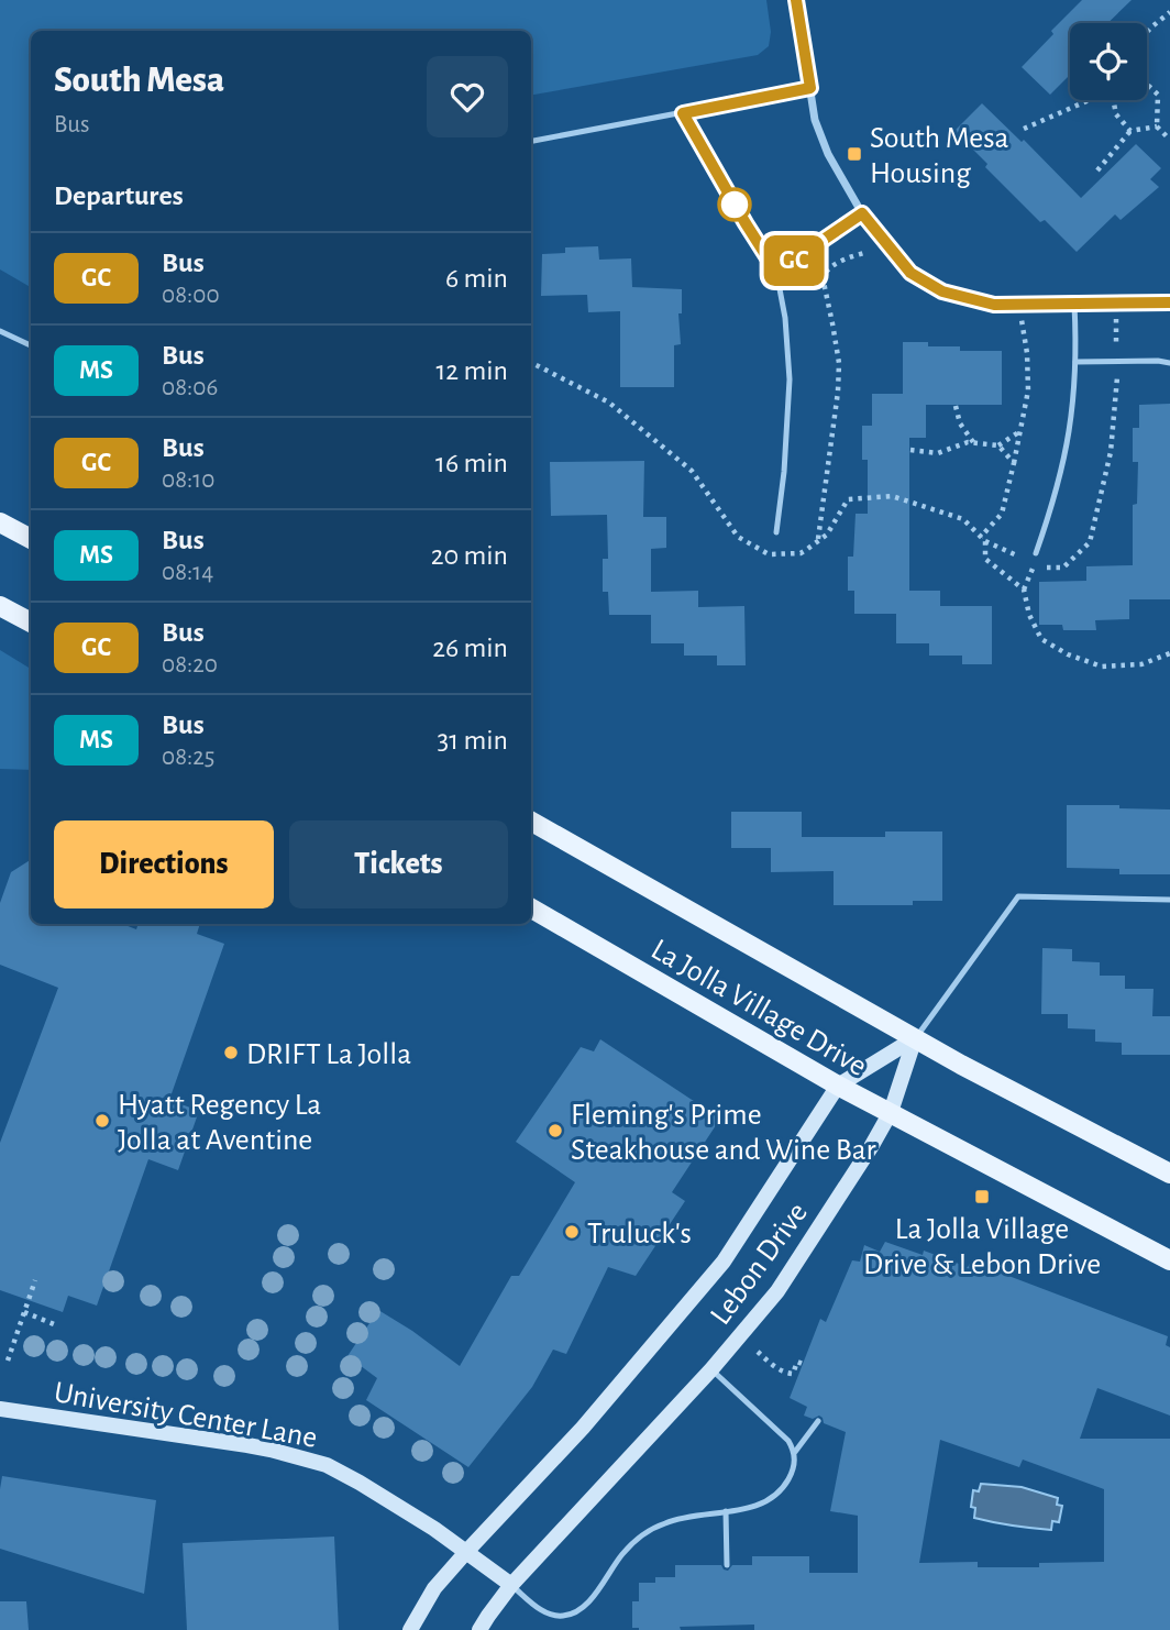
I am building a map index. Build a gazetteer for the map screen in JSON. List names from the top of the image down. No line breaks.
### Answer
{"streets":{"main road":["La Jolla Village Drive"],"street":["Lebon Drive","University Center Lane"]},"crossings":[["La Jolla Village Drive","Lebon Drive"],["Lebon Drive","University Center Lane"]],"places":{"transit":["South Mesa Housing","La Jolla Village Drive & Lebon Drive"],"other":["DRIFT La Jolla","Hyatt Regency La Jolla at Aventine","Fleming's Prime Steakhouse and Wine Bar","Truluck's"]},"lines":["bus line GC"],"page":{"on_map":"GC","heading":[["South Mesa","Bus"],"Departures"],"list":[{"mark":"GC","name":"Bus","note":"08:00","value":"6 min"},{"mark":"MS","name":"Bus","note":"08:06","value":"12 min"},{"mark":"GC","name":"Bus","note":"08:10","value":"16 min"},{"mark":"MS","name":"Bus","note":"08:14","value":"20 min"},{"mark":"GC","name":"Bus","note":"08:20","value":"26 min"},{"mark":"MS","name":"Bus","note":"08:25","value":"31 min"}],"buttons":["Directions","Tickets"]}}
